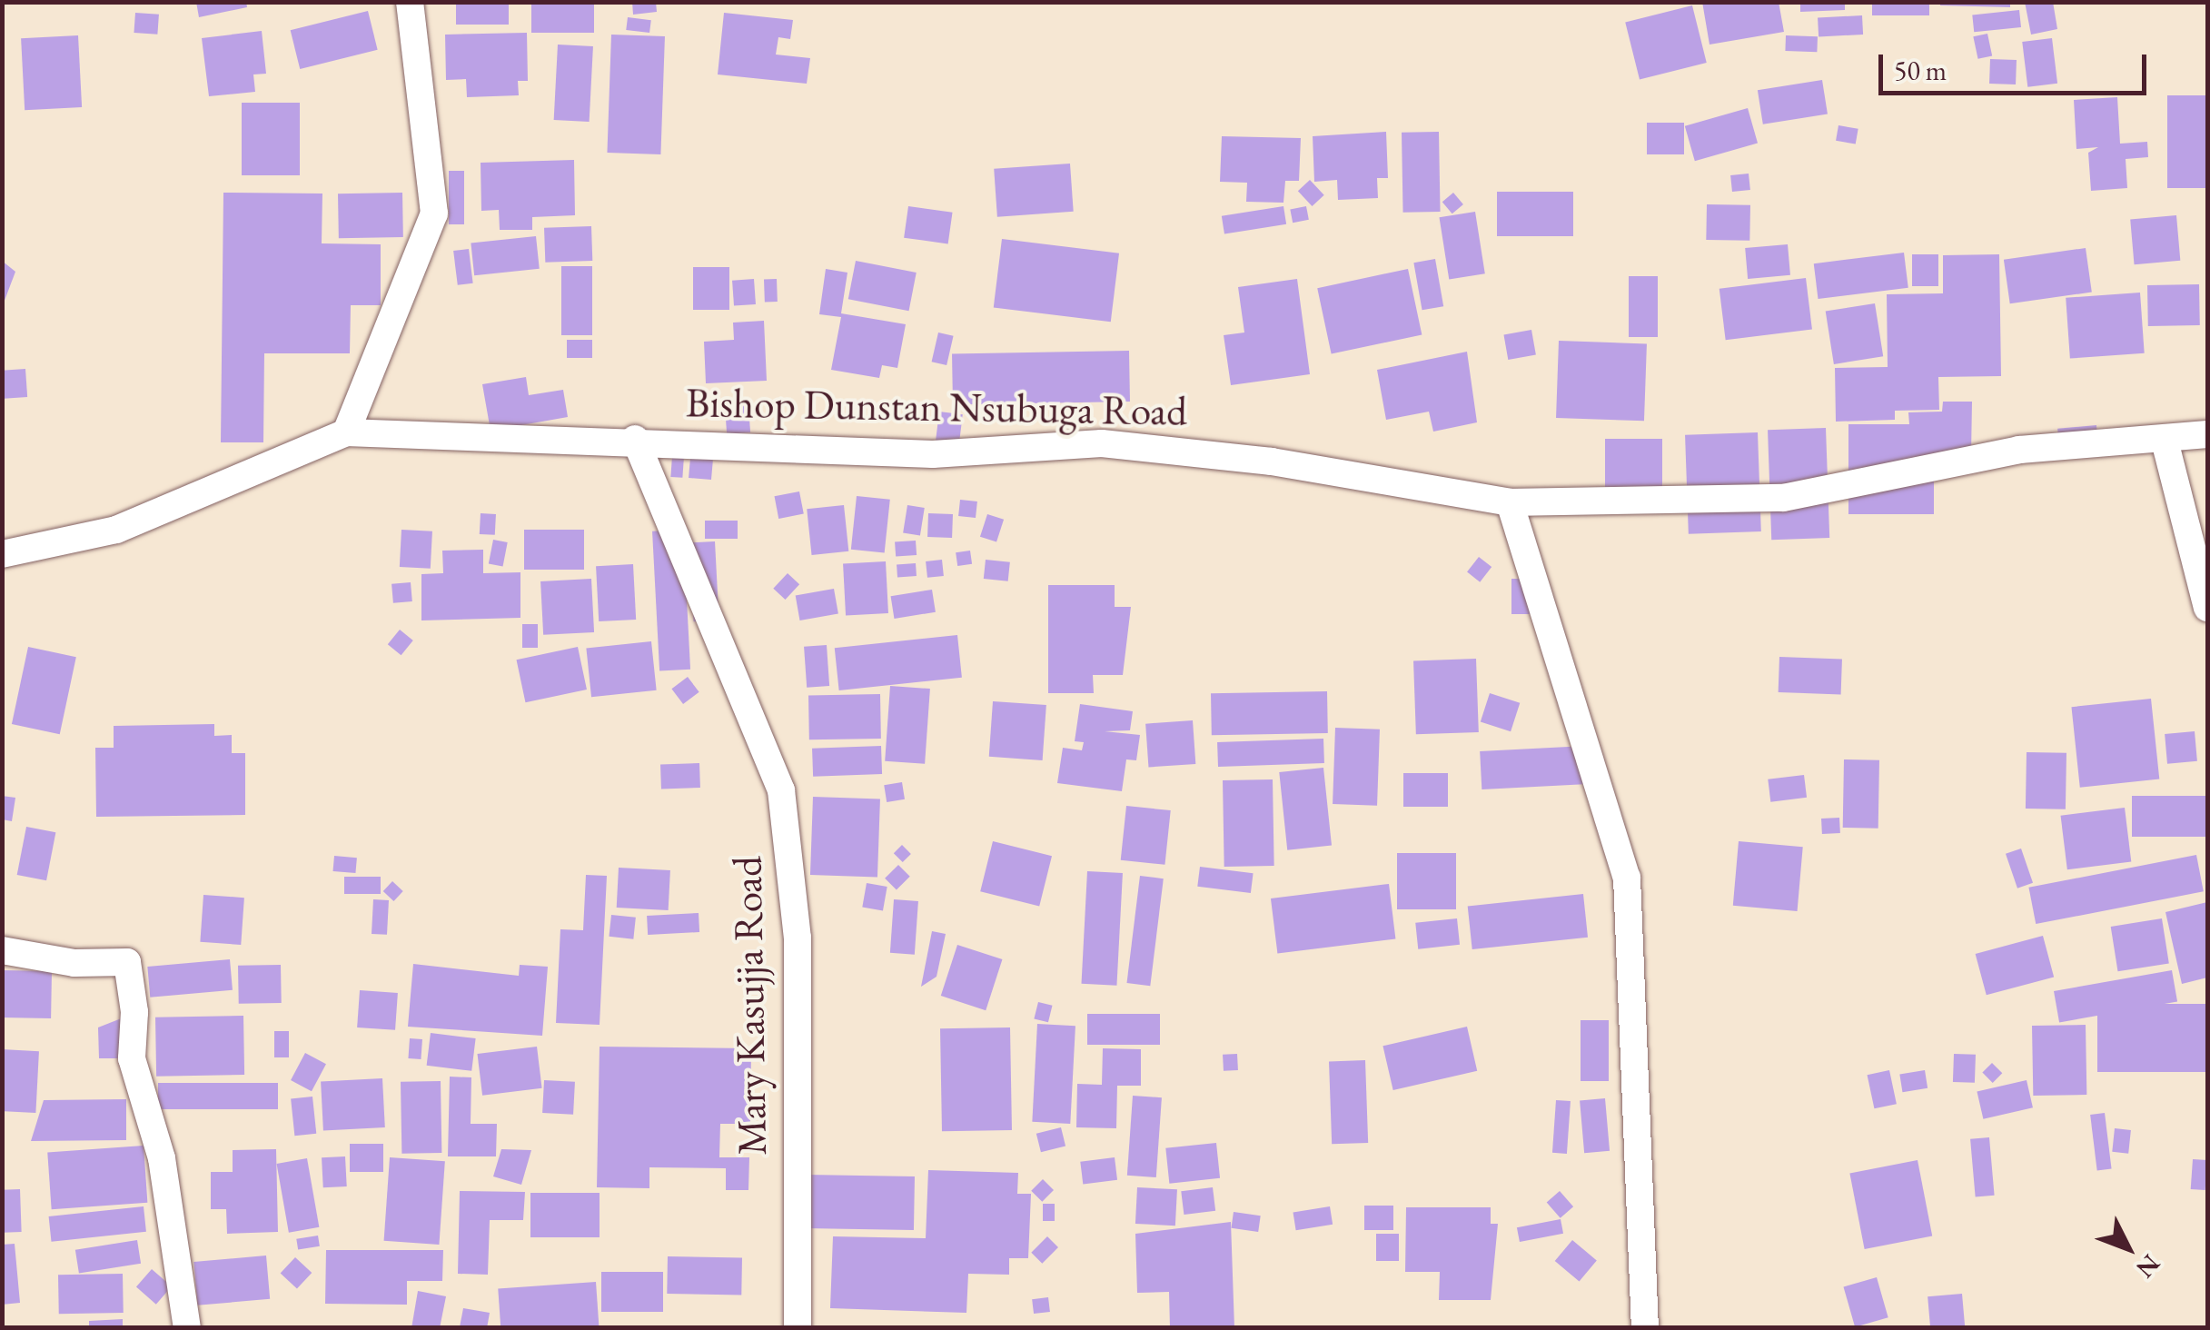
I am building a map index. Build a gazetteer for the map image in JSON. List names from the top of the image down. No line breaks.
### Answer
{"streets":{"street":["Bishop Dunstan Nsubuga Road","Mary Kasujja Road"]},"crossings":[["Bishop Dunstan Nsubuga Road","Mary Kasujja Road"]],"scale_bar":"50 m","north":"bottom right"}
